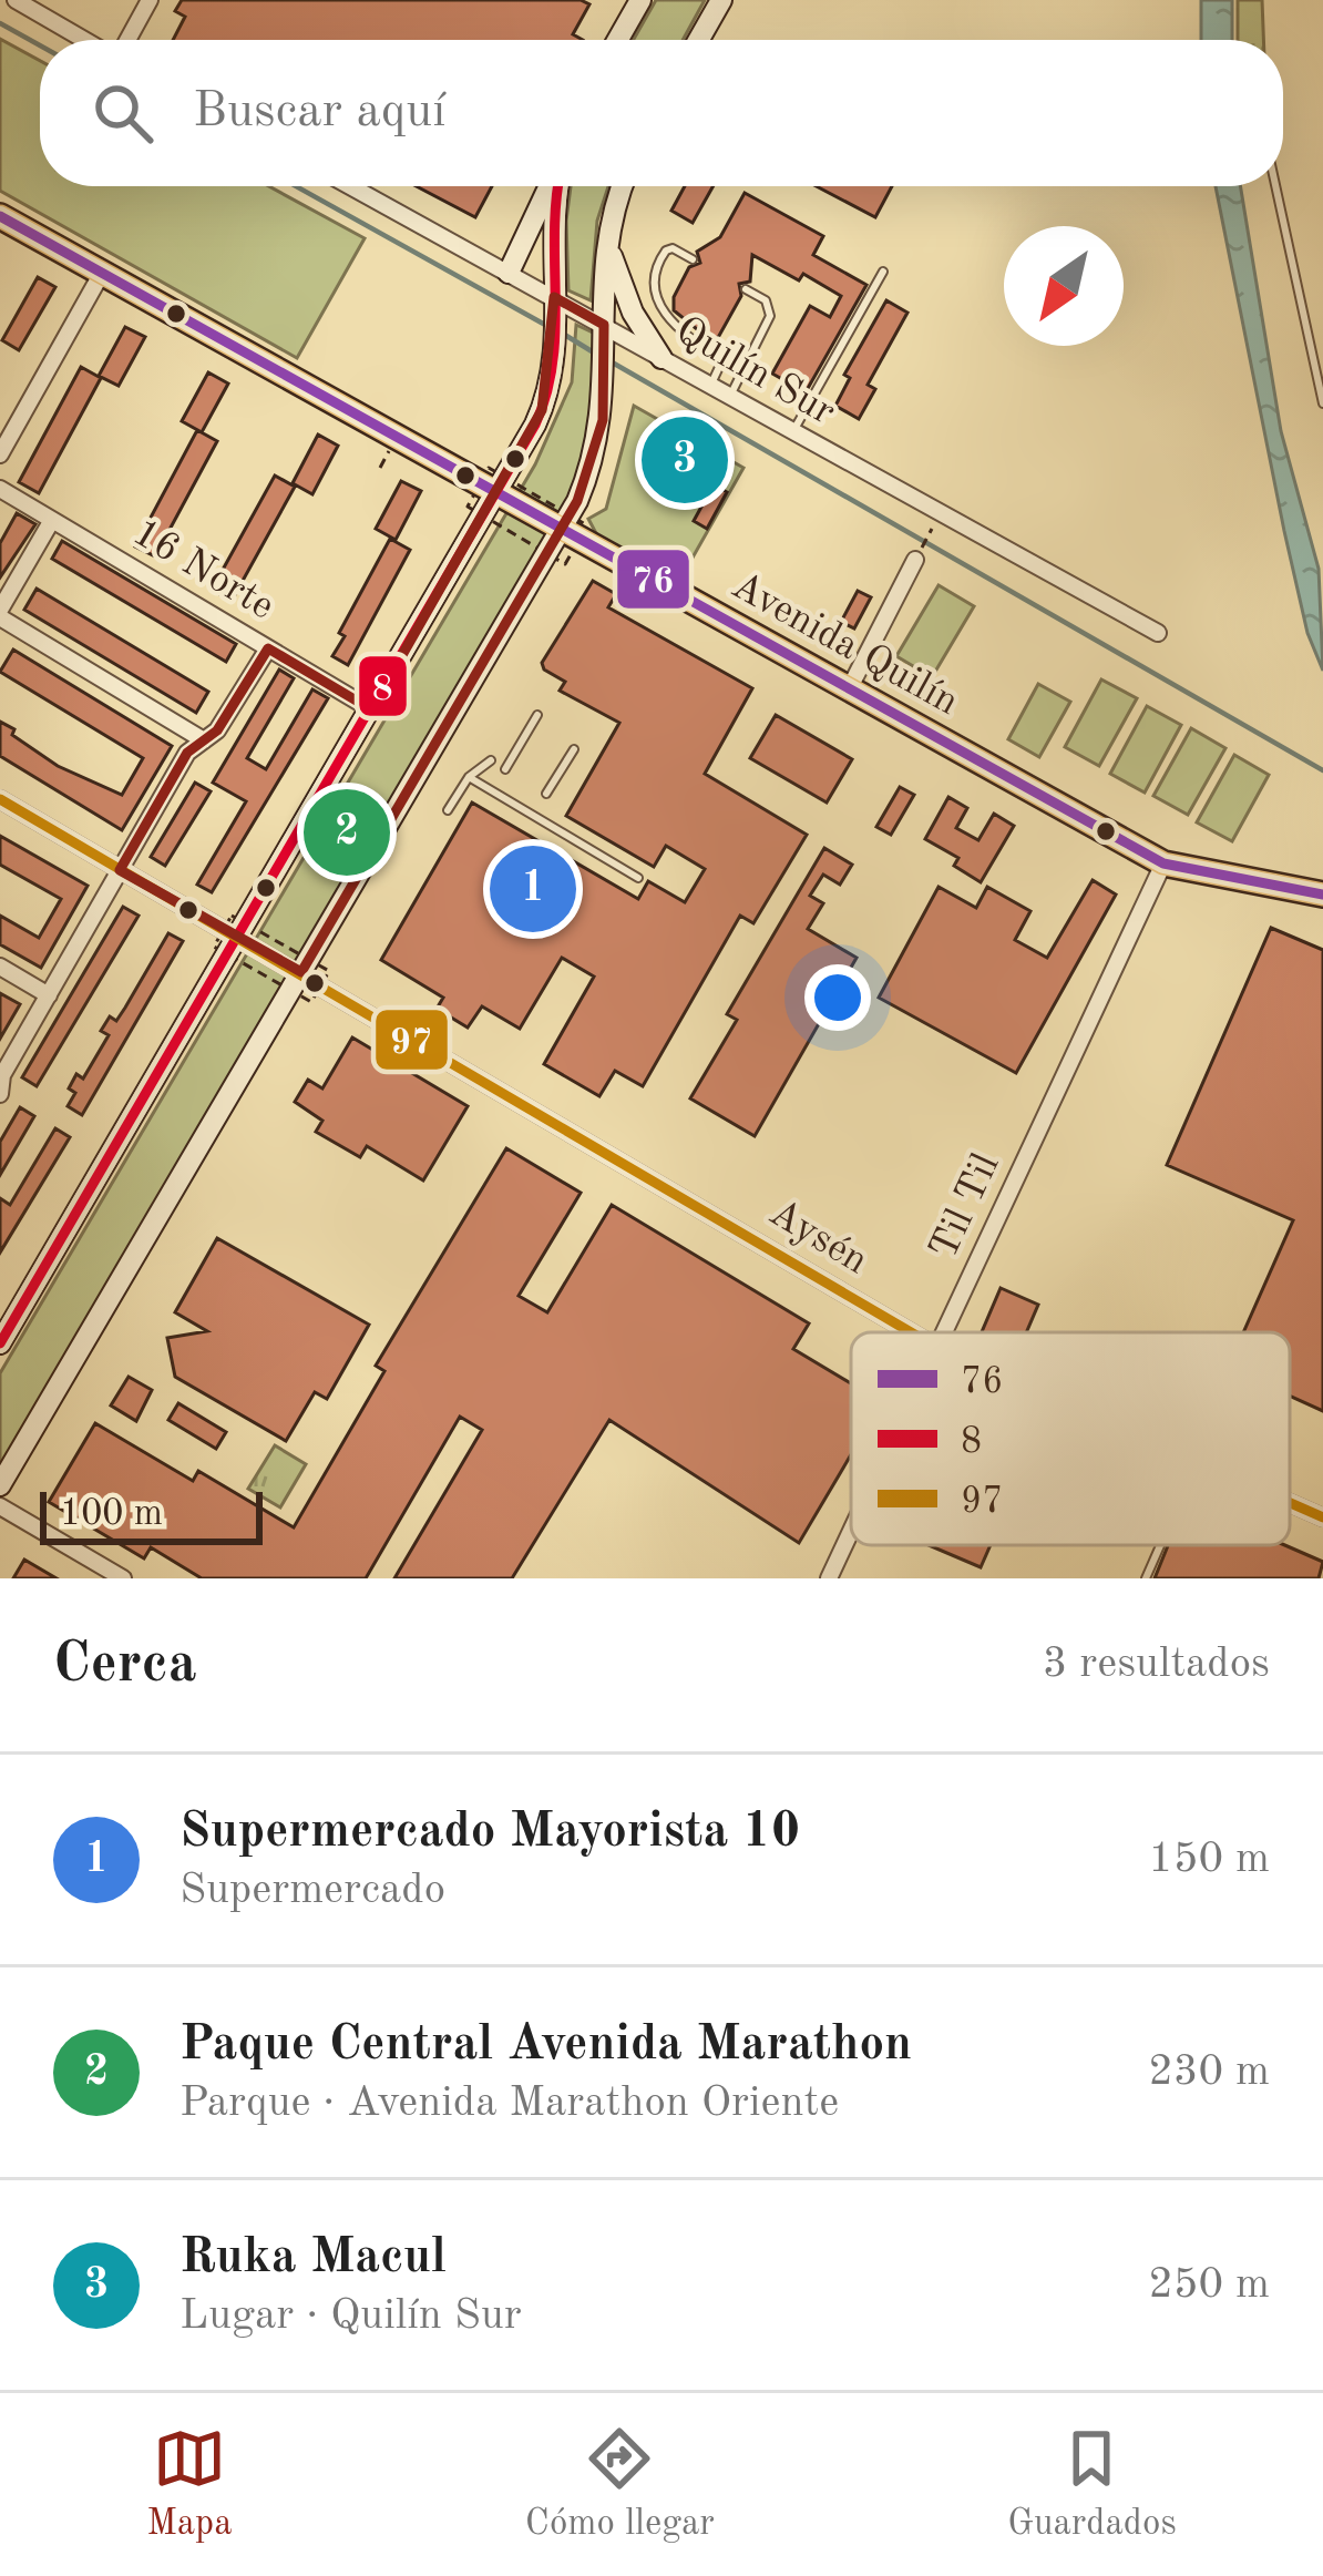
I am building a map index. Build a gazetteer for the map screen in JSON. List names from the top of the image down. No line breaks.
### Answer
{"streets":{"main road":["Avenida Quilín"],"street":["Quilín Sur","16 Norte","Til Til","Aysén"]},"crossings":[["Avenida Quilín","Til Til"]],"lines":["transit line 8","transit line 76","transit line 97"],"legend":["76","8","97"],"scale_bar":"100 m","north":"bottom left","page":{"search":"Buscar aquí","pins":["3","2","1"],"scale":"100 m","heading":["Cerca","3 resultados"],"list":[{"mark":"1","name":"Supermercado Mayorista 10","note":"Supermercado","value":"150 m"},{"mark":"2","name":"Paque Central Avenida Marathon","note":"Parque · Avenida Marathon Oriente","value":"230 m"},{"mark":"3","name":"Ruka Macul","note":"Lugar · Quilín Sur","value":"250 m"}],"nav":["Mapa","Cómo llegar","Guardados"]}}
